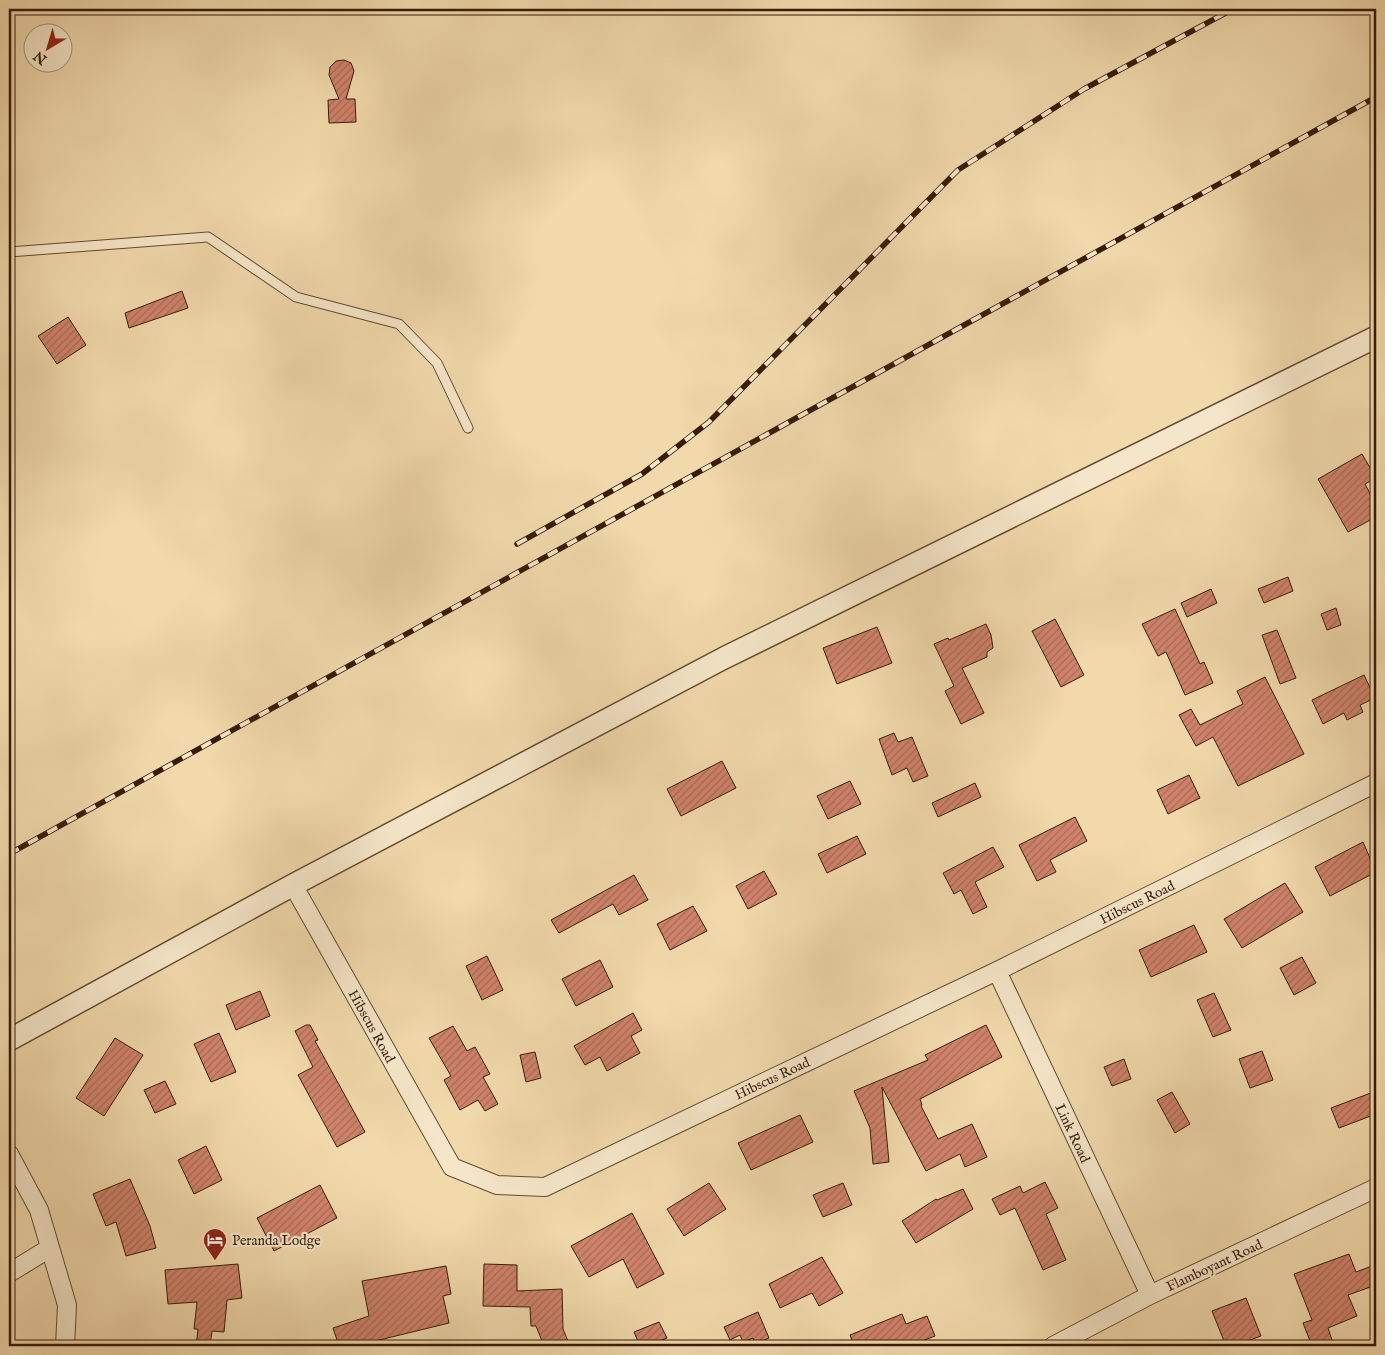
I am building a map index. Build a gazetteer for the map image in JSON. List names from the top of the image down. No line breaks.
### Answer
{"streets":{"street":["Hibscus Road","Link Road","Flamboyant Road"]},"crossings":[["Hibscus Road","Link Road"],["Link Road","Flamboyant Road"]],"places":{"hotel":["Peranda Lodge"]},"north":"bottom left"}
